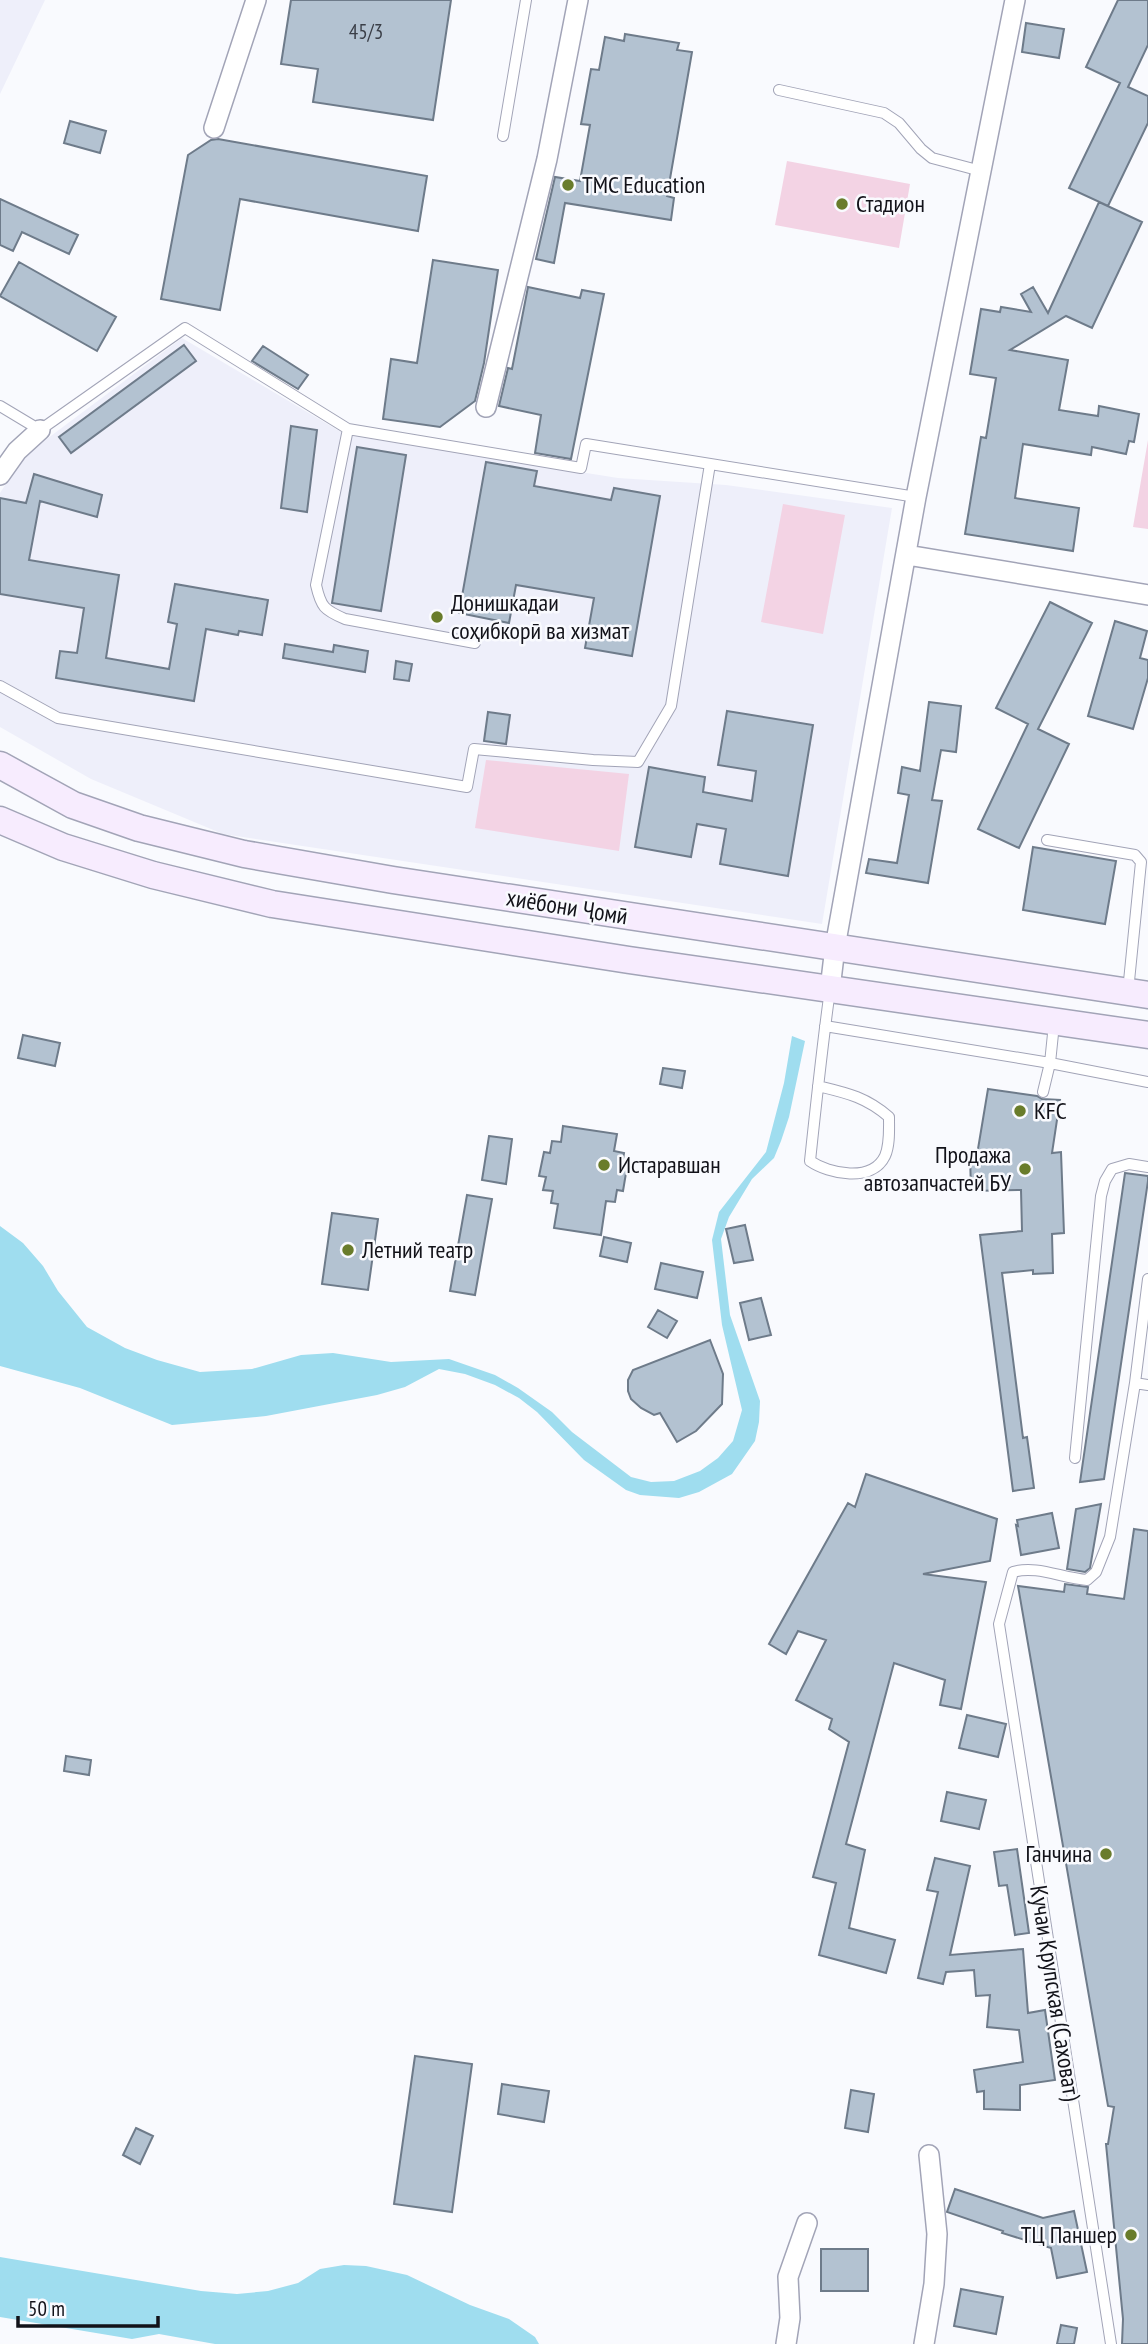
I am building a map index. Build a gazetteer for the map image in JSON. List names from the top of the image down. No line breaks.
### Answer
{"streets":{"main road":["хиёбони Ҷомӣ"],"lane":["Кучаи Крупская (Саховат)"]},"places":["TMC Education","Стадион","Донишкадаи соҳибкорӣ ва хизмат","KFC","Истаравшан","Продажа автозапчастей БУ","Летний театр","Ганчина","ТЦ Паншер"],"house_numbers":["45/3"],"scale_bar":"50 m"}
